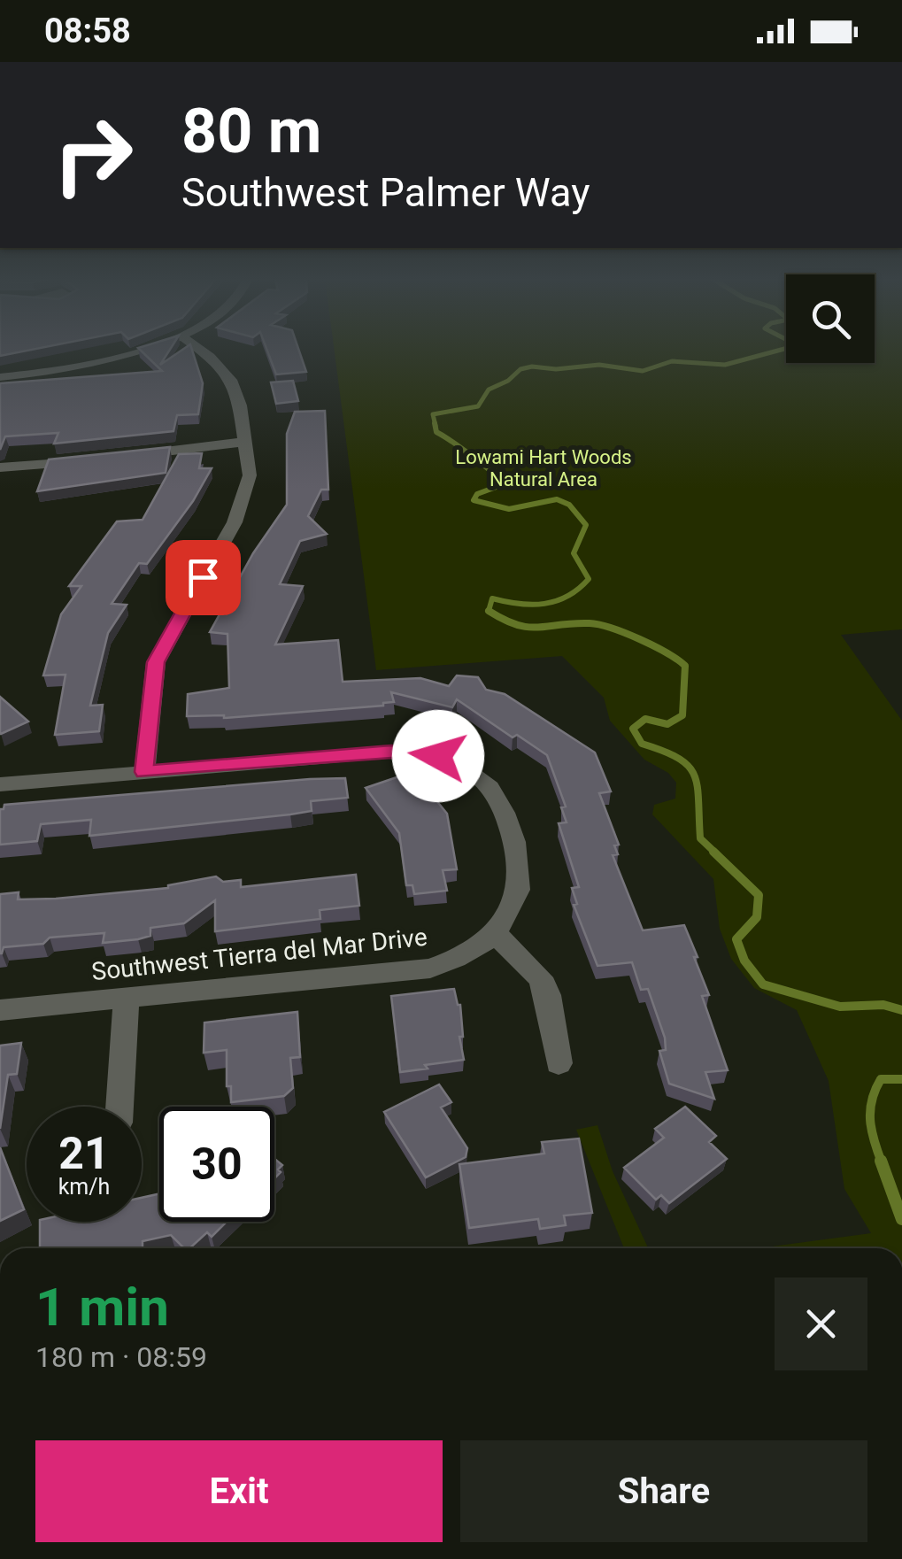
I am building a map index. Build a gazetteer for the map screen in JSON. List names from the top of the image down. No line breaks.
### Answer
{"streets":{"street":["Southwest Tierra del Mar Drive"]},"parks":["Lowami Hart Woods Natural Area"],"page":{"status":"08:58","turn":["80 m","Southwest Palmer Way"],"speed":"21 km/h","limit":"30","heading":["1 min","180 m · 08:59"],"buttons":["Exit","Share"]}}
